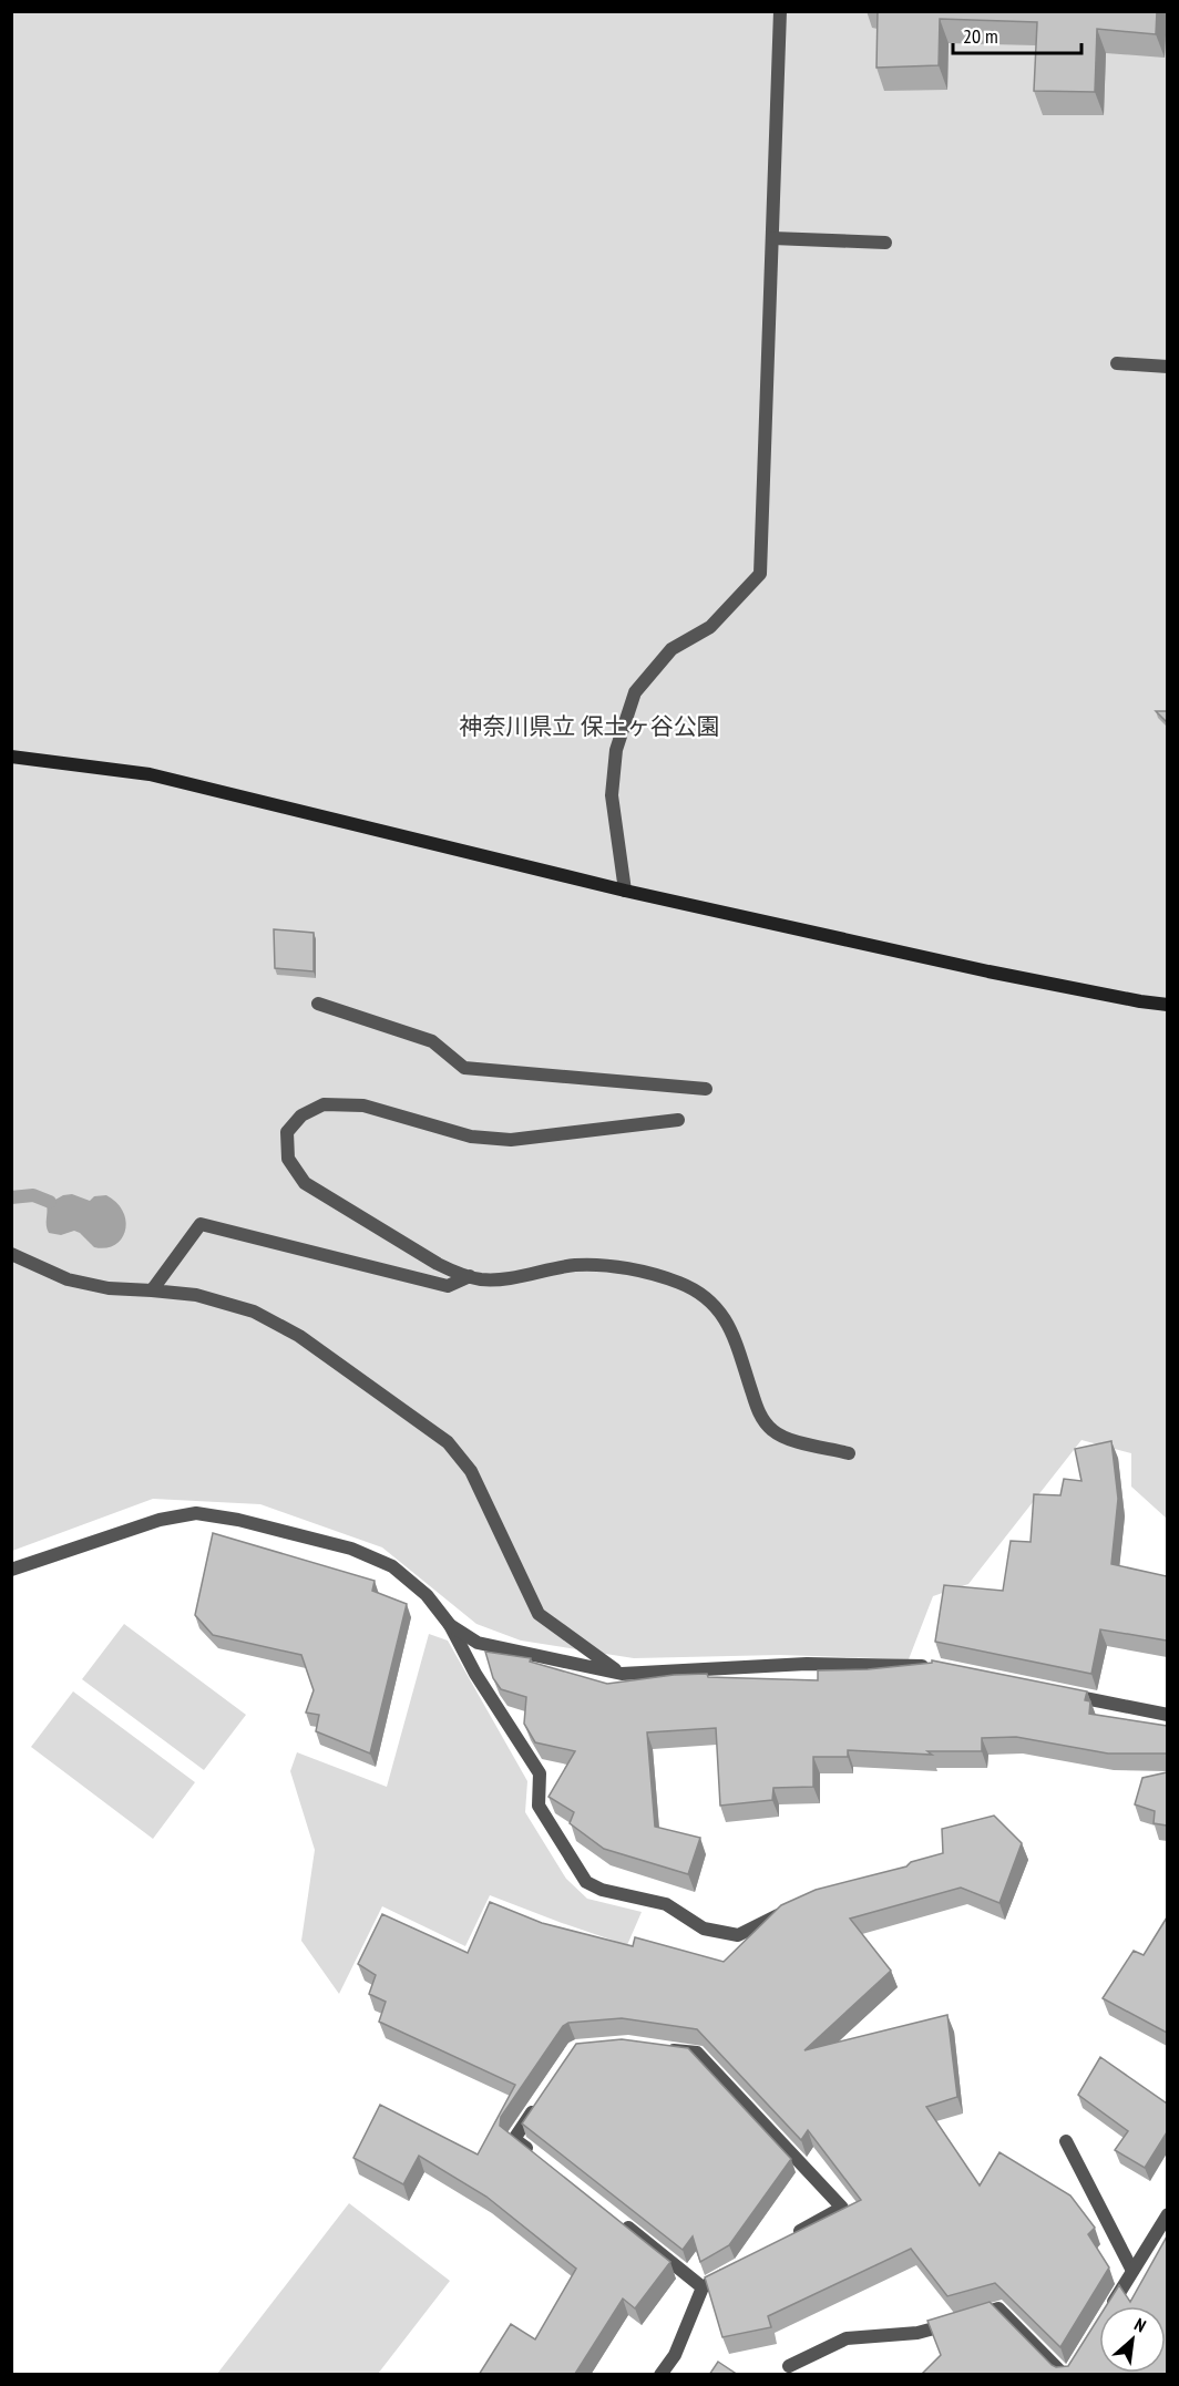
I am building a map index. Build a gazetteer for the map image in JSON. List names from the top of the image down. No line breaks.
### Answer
{"parks":["神奈川県立 保土ヶ谷公園"],"scale_bar":"20 m","north":"top right"}
